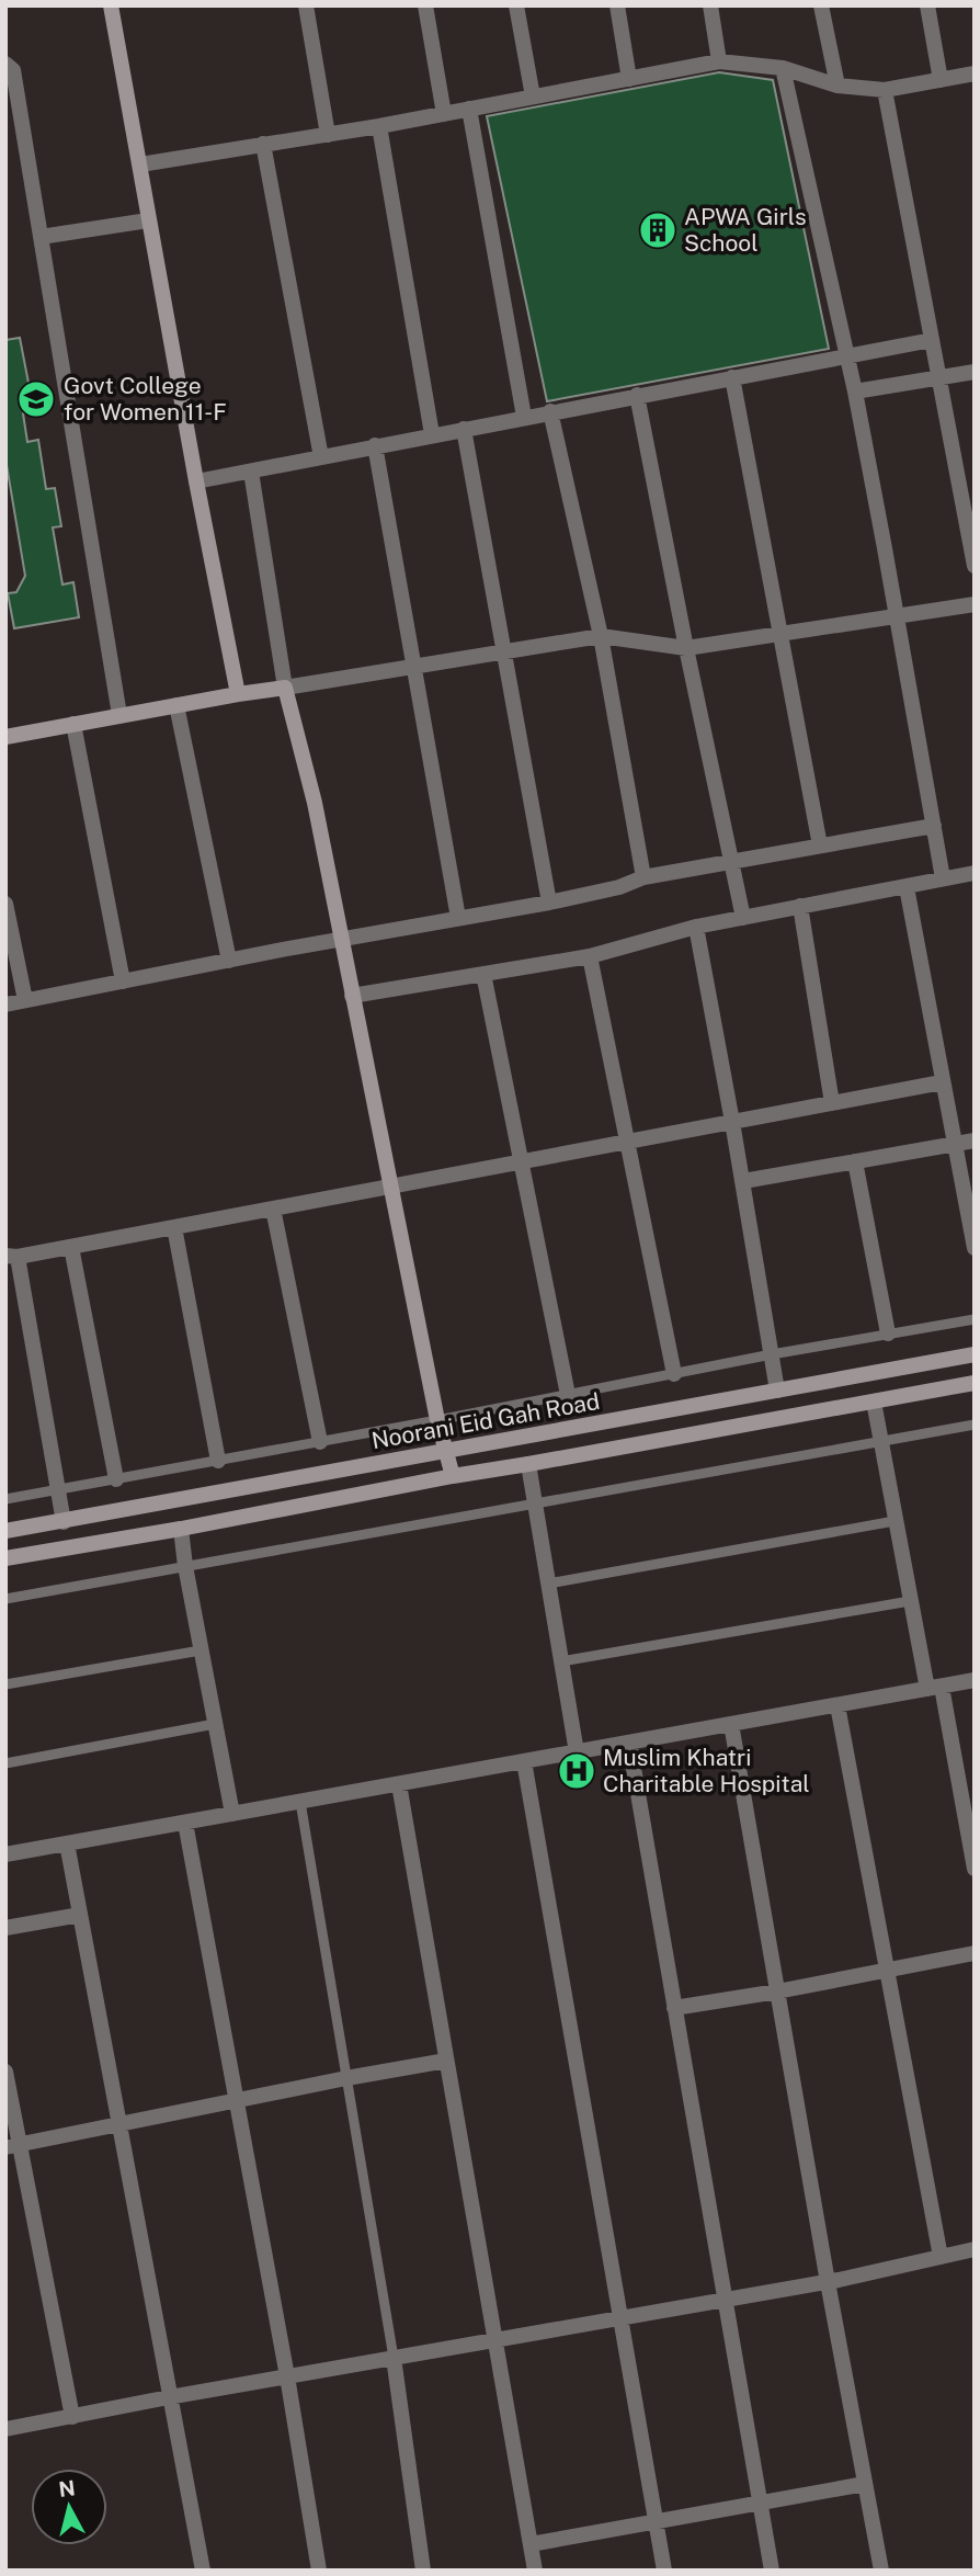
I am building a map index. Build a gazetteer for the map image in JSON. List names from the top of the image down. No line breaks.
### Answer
{"streets":{"main road":["Noorani Eid Gah Road"]},"places":{"building":["APWA Girls School"],"school or university":["Govt College for Women 11-F"],"hospital":["Muslim Khatri Charitable Hospital"]},"north":"top"}
